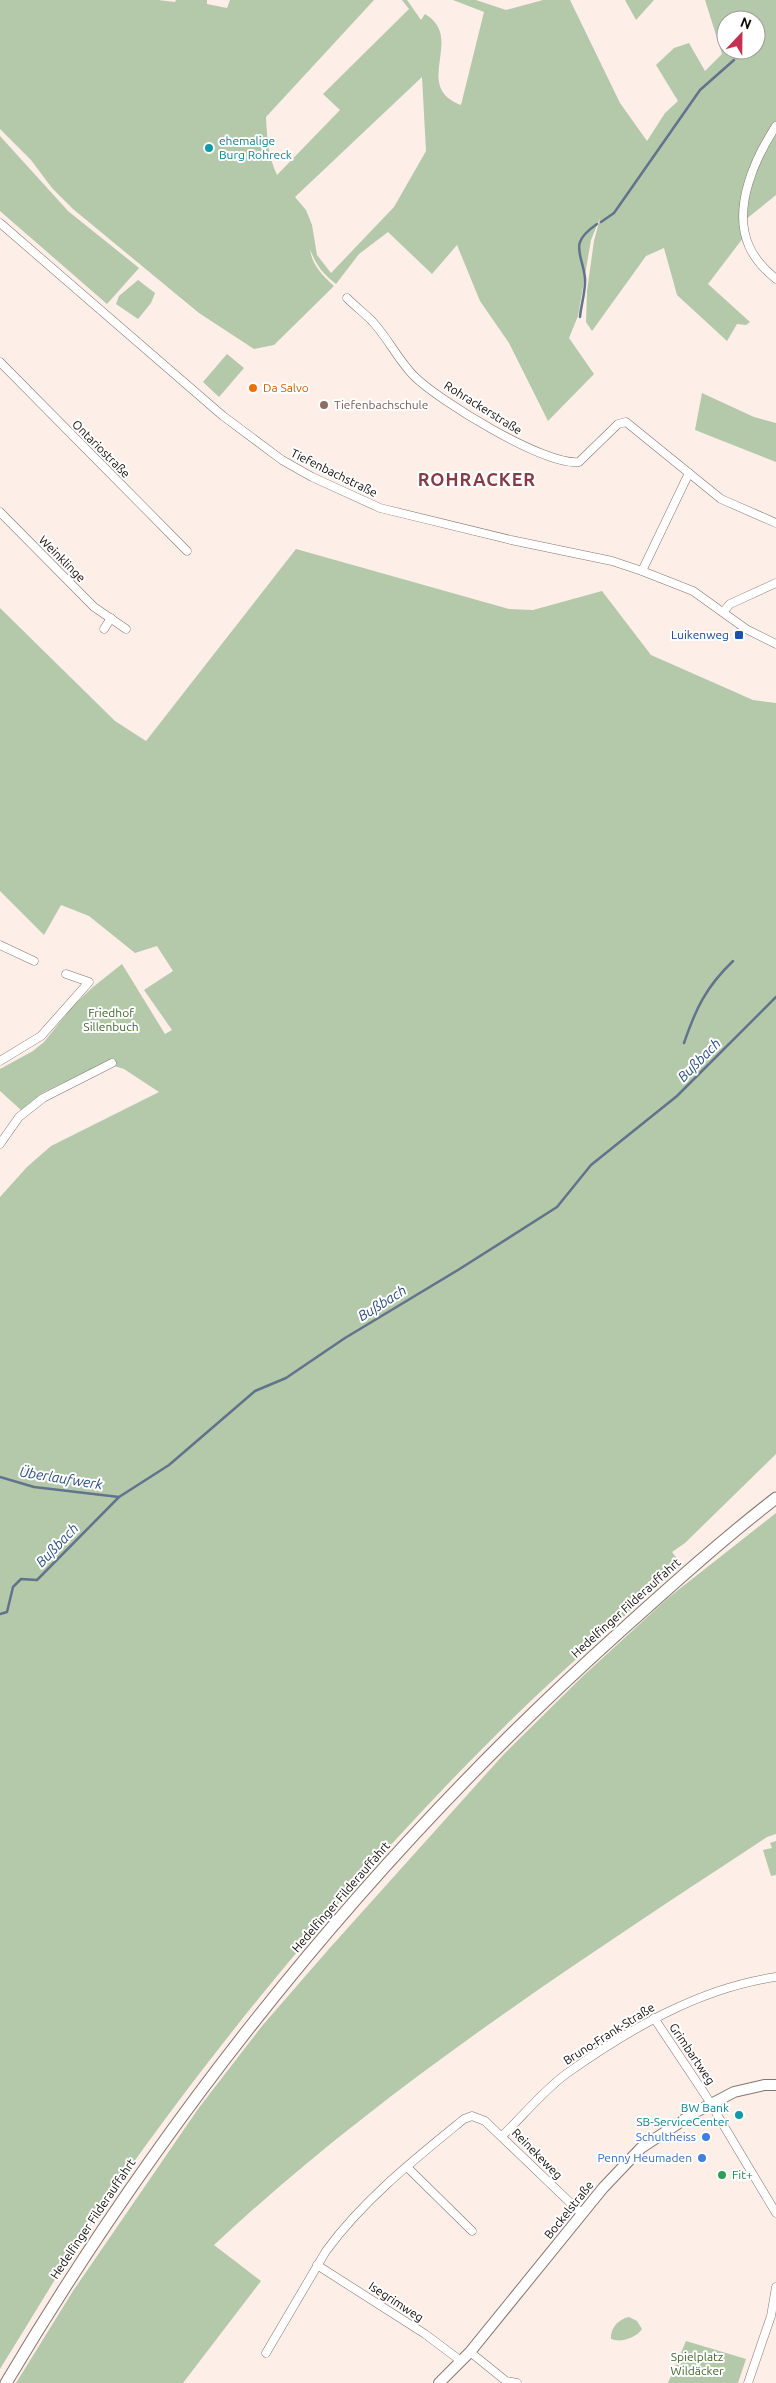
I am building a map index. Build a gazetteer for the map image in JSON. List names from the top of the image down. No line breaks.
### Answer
{"streets":{"main road":["Hedelfinger Filderauffahrt"],"street":["Rohrackerstraße","Ontariostraße","Tiefenbachstraße","Weinklinge","Bruno-Frank-Straße","Grimbartweg","Reinekeweg","Bockelstraße","Isegrimweg"]},"crossings":[["Bruno-Frank-Straße","Grimbartweg"],["Bruno-Frank-Straße","Reinekeweg"],["Grimbartweg","Bockelstraße"],["Reinekeweg","Bockelstraße"],["Bockelstraße","Isegrimweg"]],"districts":["ROHRACKER"],"water":["Bußbach","Überlaufwerk"],"parks":["Friedhof Sillenbuch","Spielplatz Wildäcker"],"places":{"other":["ehemalige Burg Rohreck","Da Salvo","Tiefenbachschule","BW Bank SB-ServiceCenter","Schultheiss","Penny Heumaden","Fit+"],"transit":["Luikenweg"]},"north":"top"}
